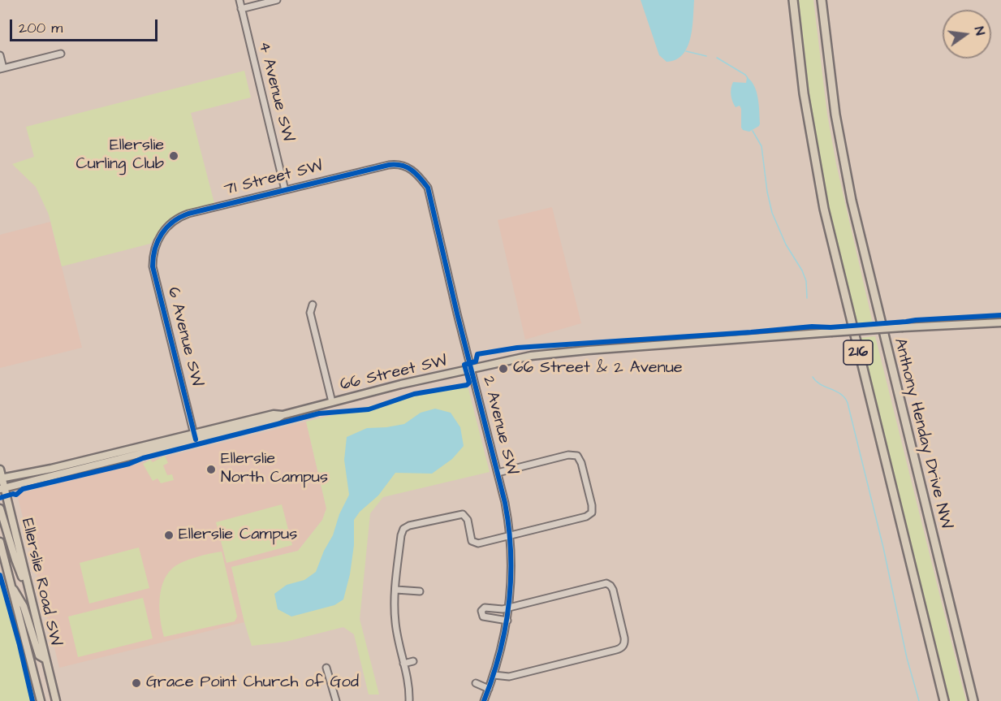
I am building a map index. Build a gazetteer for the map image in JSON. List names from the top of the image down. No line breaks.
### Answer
{"streets":{"highway":["216","Anthony Henday Drive NW"],"main road":["66 Street SW","Ellerslie Road SW"],"street":["4 Avenue SW","71 Street SW","6 Avenue SW","2 Avenue SW"]},"crossings":[["4 Avenue SW","71 Street SW"],["71 Street SW","6 Avenue SW"],["71 Street SW","2 Avenue SW"],["6 Avenue SW","66 Street SW"],["66 Street SW","2 Avenue SW"],["66 Street SW","Ellerslie Road SW"]],"places":["Ellerslie Curling Club","66 Street & 2 Avenue","Ellerslie North Campus","Ellerslie Campus","Grace Point Church of God"],"scale_bar":"200 m","north":"right"}
